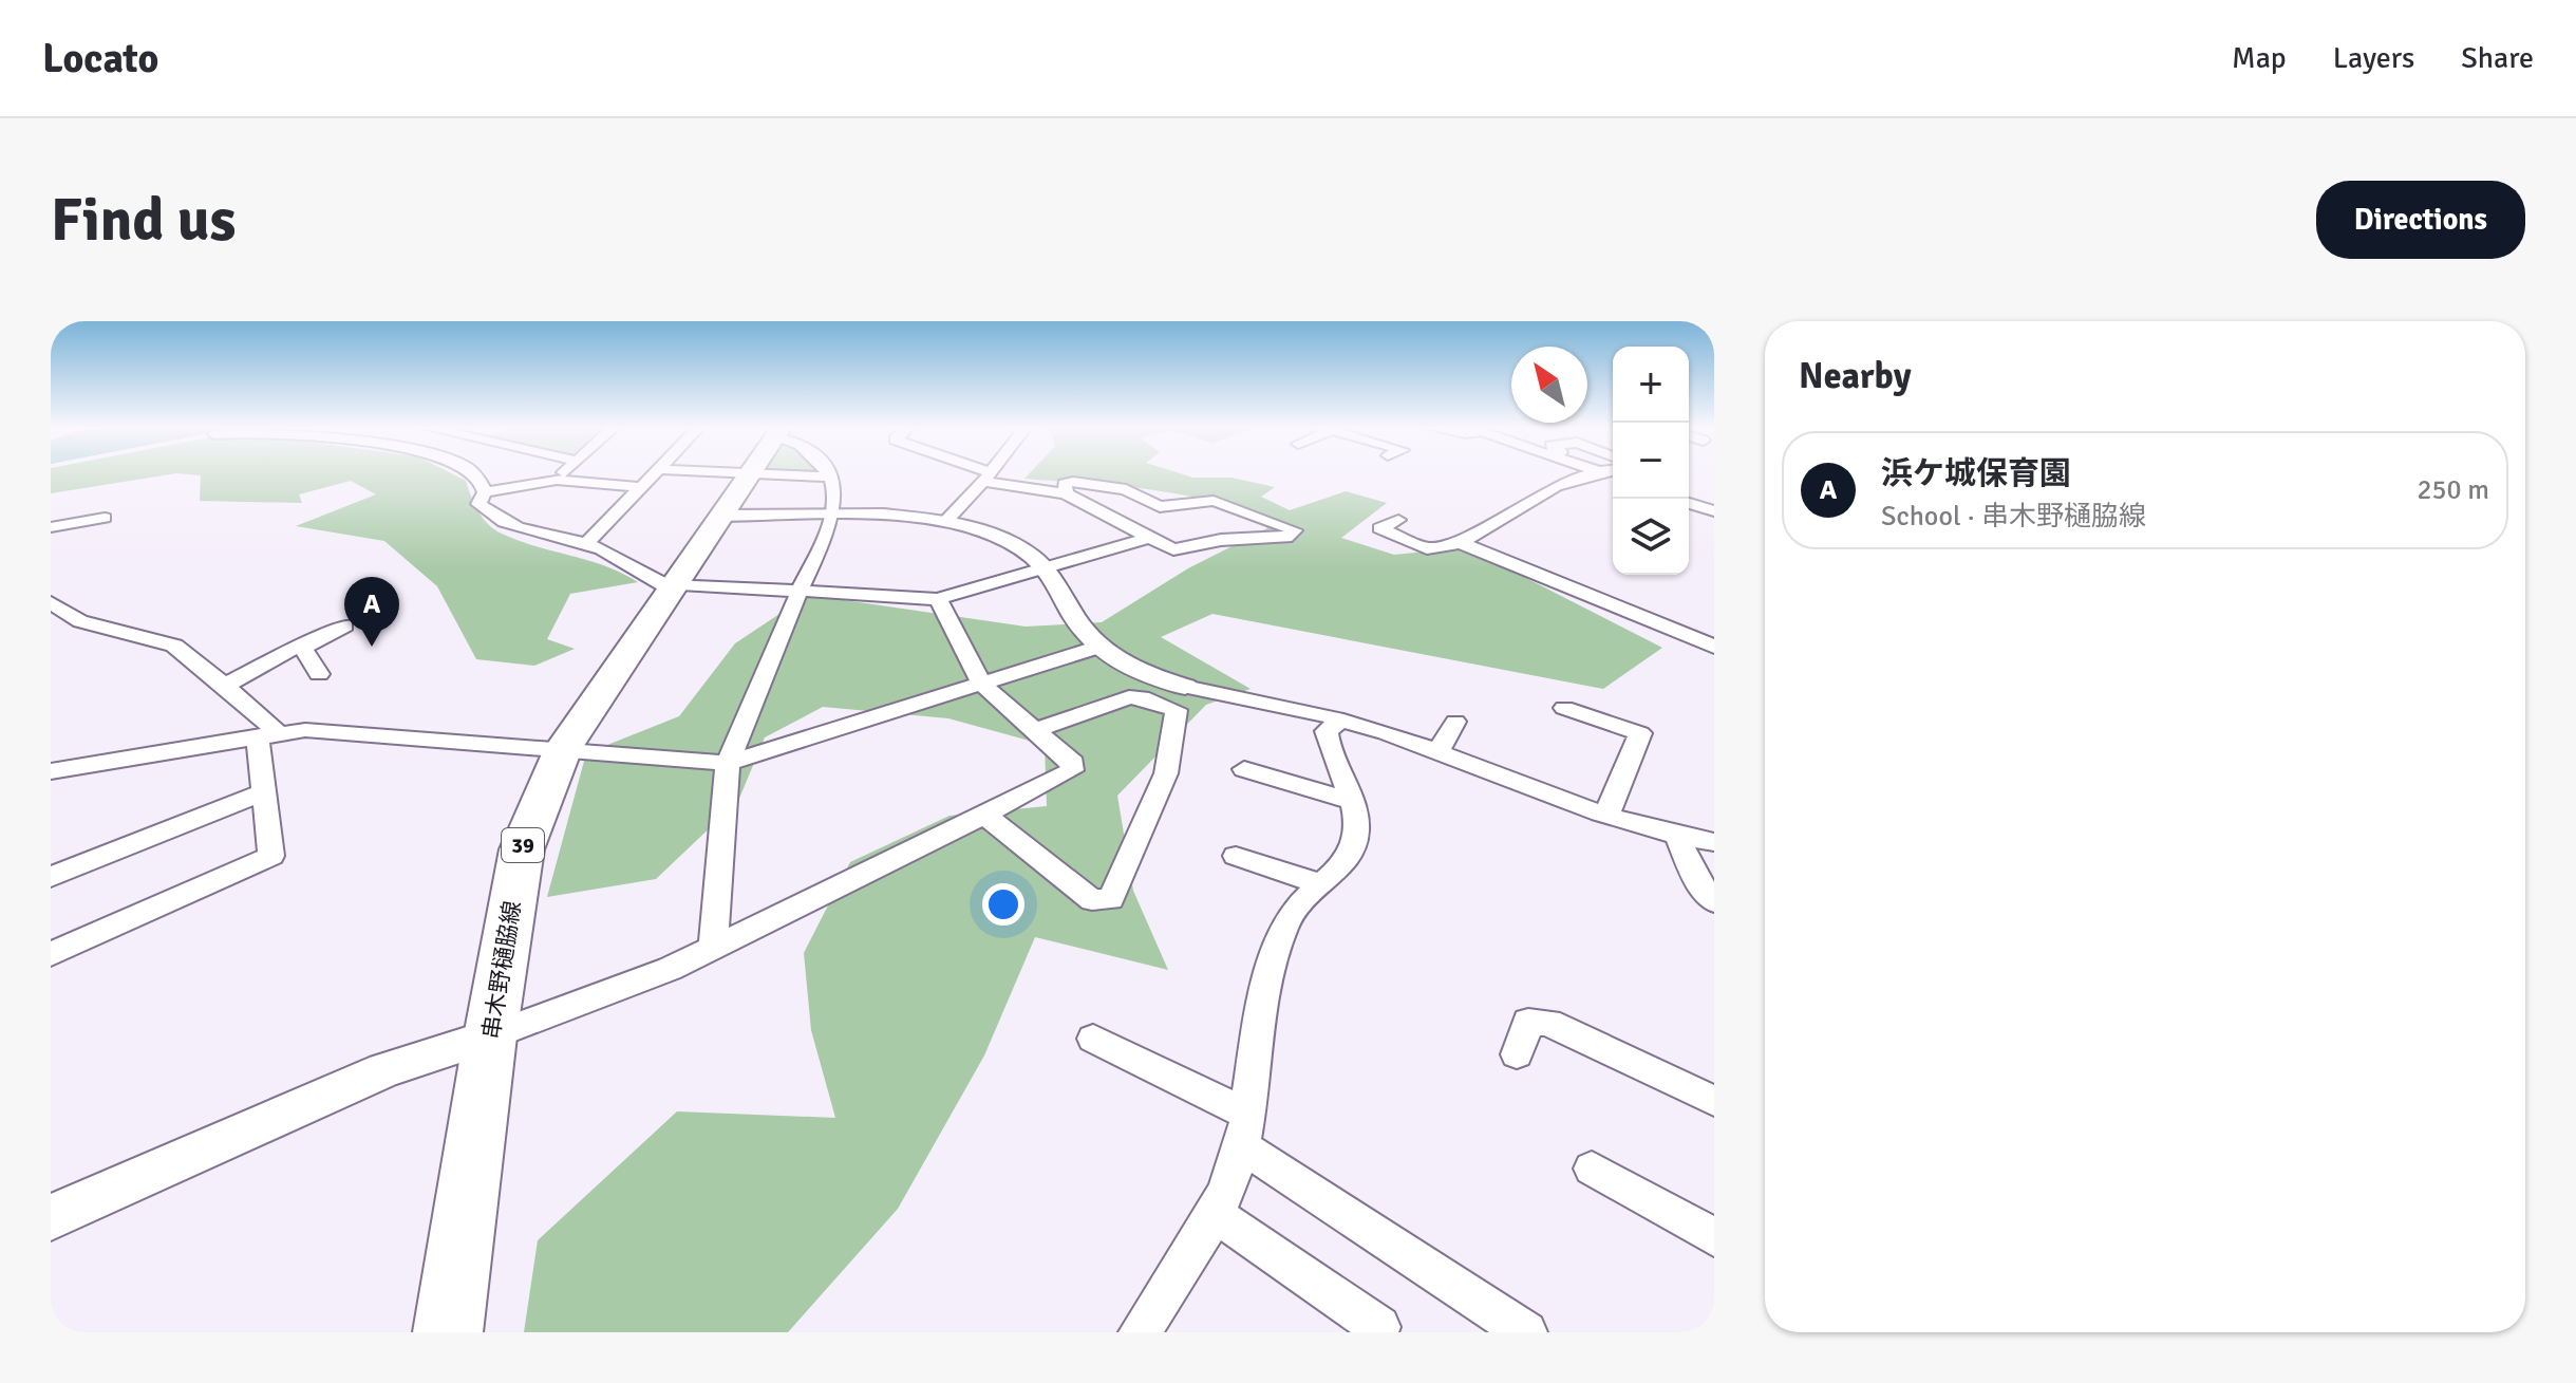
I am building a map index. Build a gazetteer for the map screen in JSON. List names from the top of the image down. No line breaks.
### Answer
{"streets":{"main road":["39","串木野樋脇線"]},"north":"top left","page":{"header":"Locato","nav":["Map","Layers","Share"],"buttons":"Directions","title":"Find us","heading":"Nearby","map_buttons":["+","−"],"list":[{"mark":"A","name":"浜ケ城保育園","note":"School · 串木野樋脇線","value":"250 m"}],"pins":"A"}}
